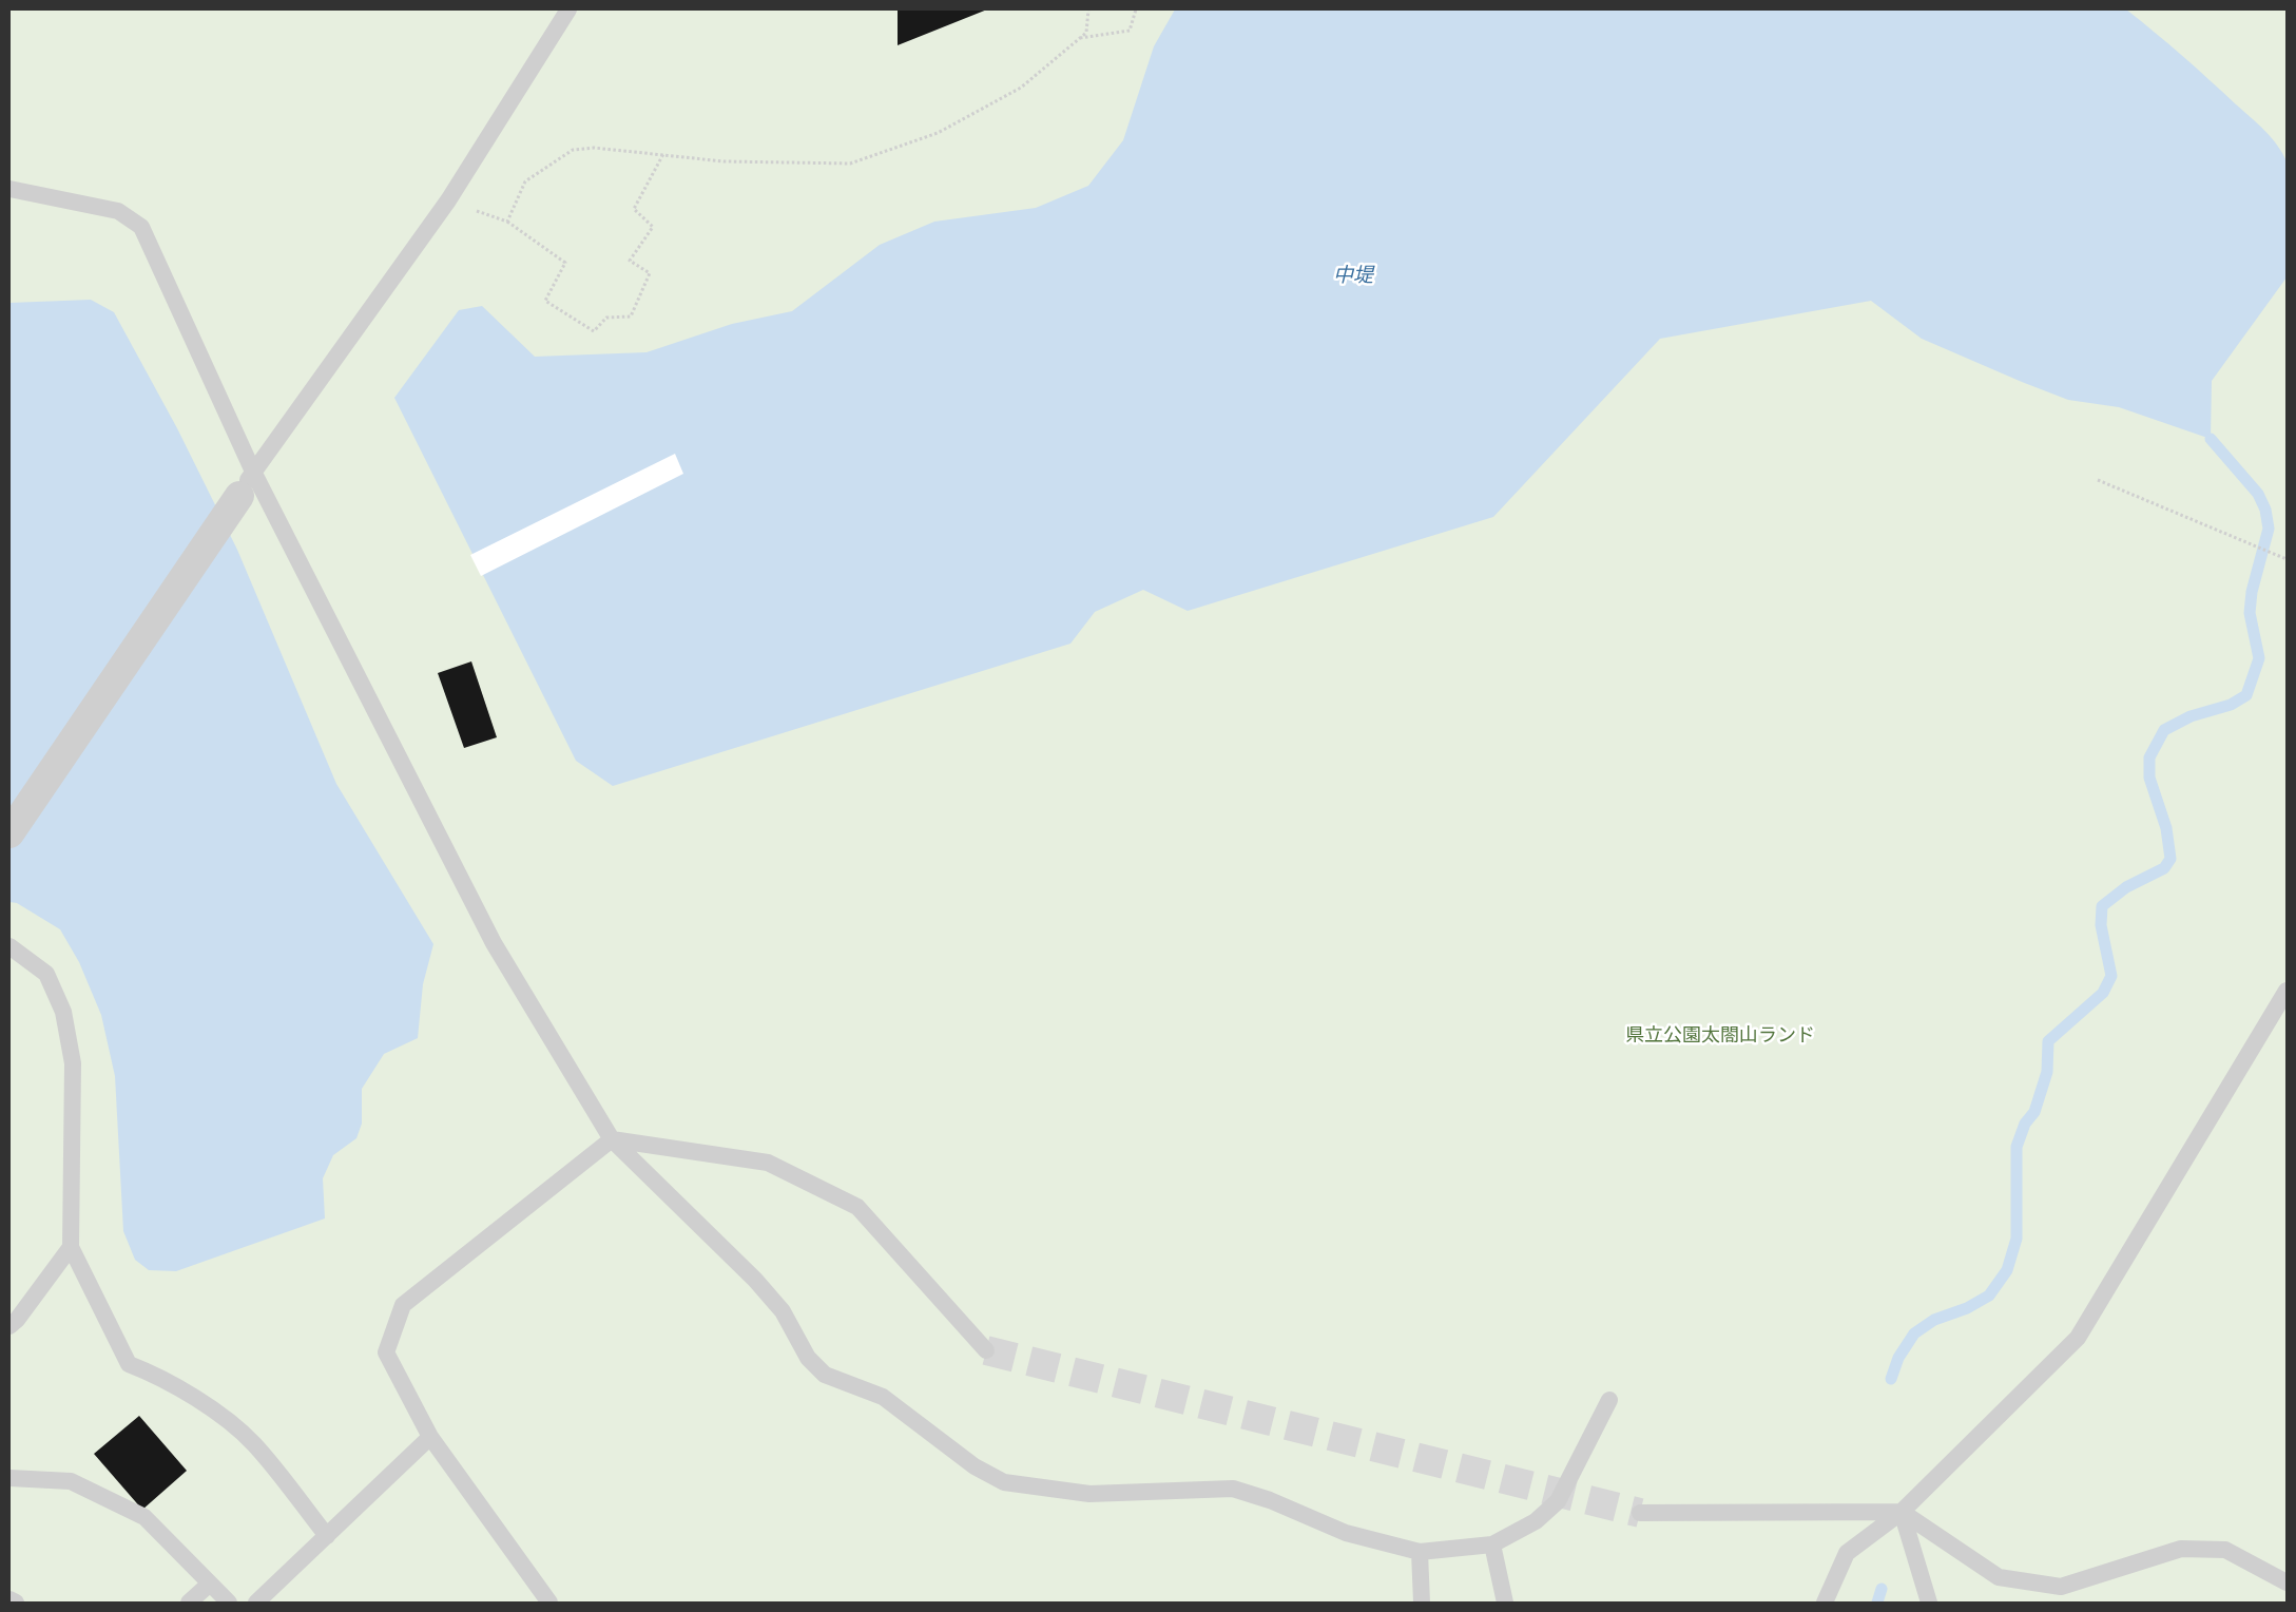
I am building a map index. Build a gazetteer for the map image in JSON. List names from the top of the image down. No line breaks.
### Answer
{"water":["中堤"],"parks":["県立公園太閤山ランド"]}
